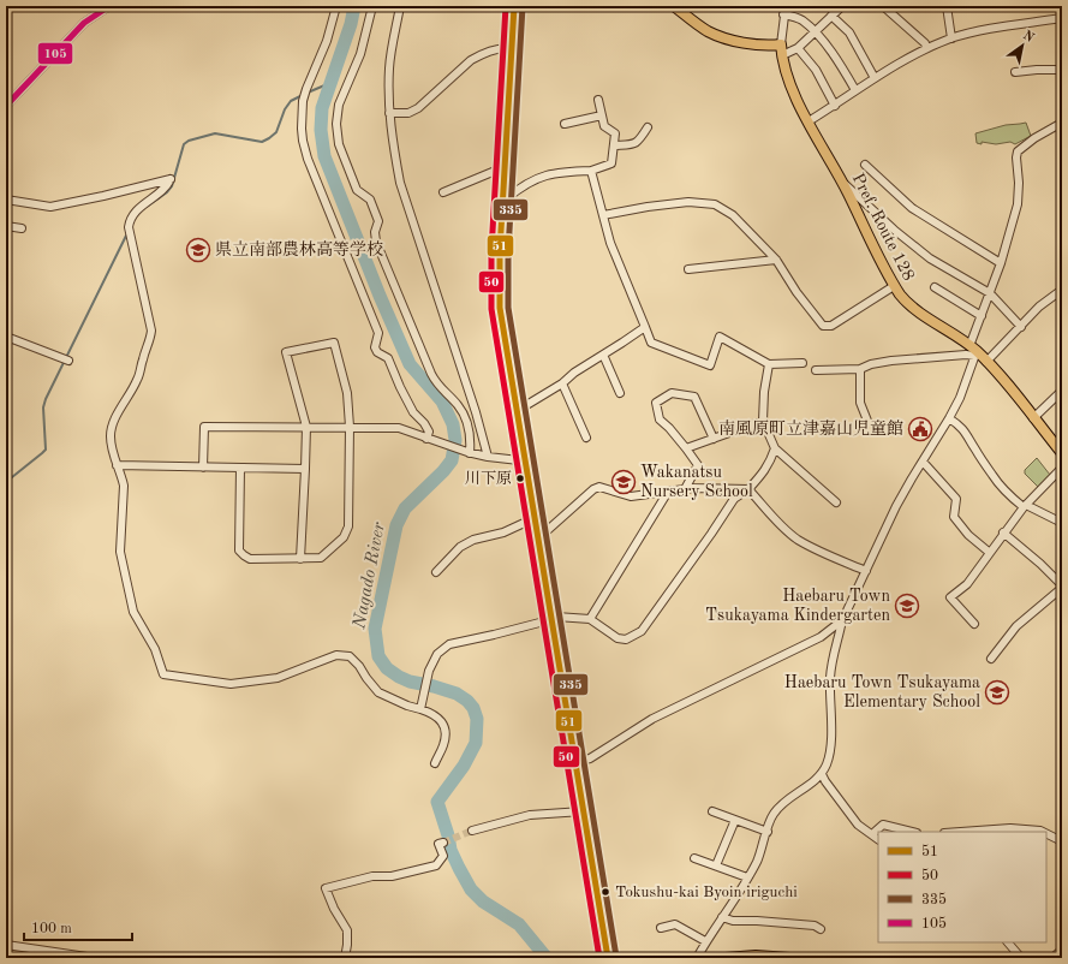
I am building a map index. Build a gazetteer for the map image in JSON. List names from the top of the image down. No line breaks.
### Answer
{"streets":{"main road":["Pref. Route 128"]},"water":["Nagado River"],"places":{"school or university":["県立南部農林高等学校","Wakanatsu Nursery School","Haebaru Town Tsukayama Kindergarten","Haebaru Town Tsukayama Elementary School"],"public building":["南風原町立津嘉山児童館"],"other":["川下原","Tokushu-kai Byoin iriguchi"]},"lines":["transit line 51","transit line 50","transit line 335","transit line 105"],"legend":["51","50","335","105"],"scale_bar":"100 m","north":"top right"}
